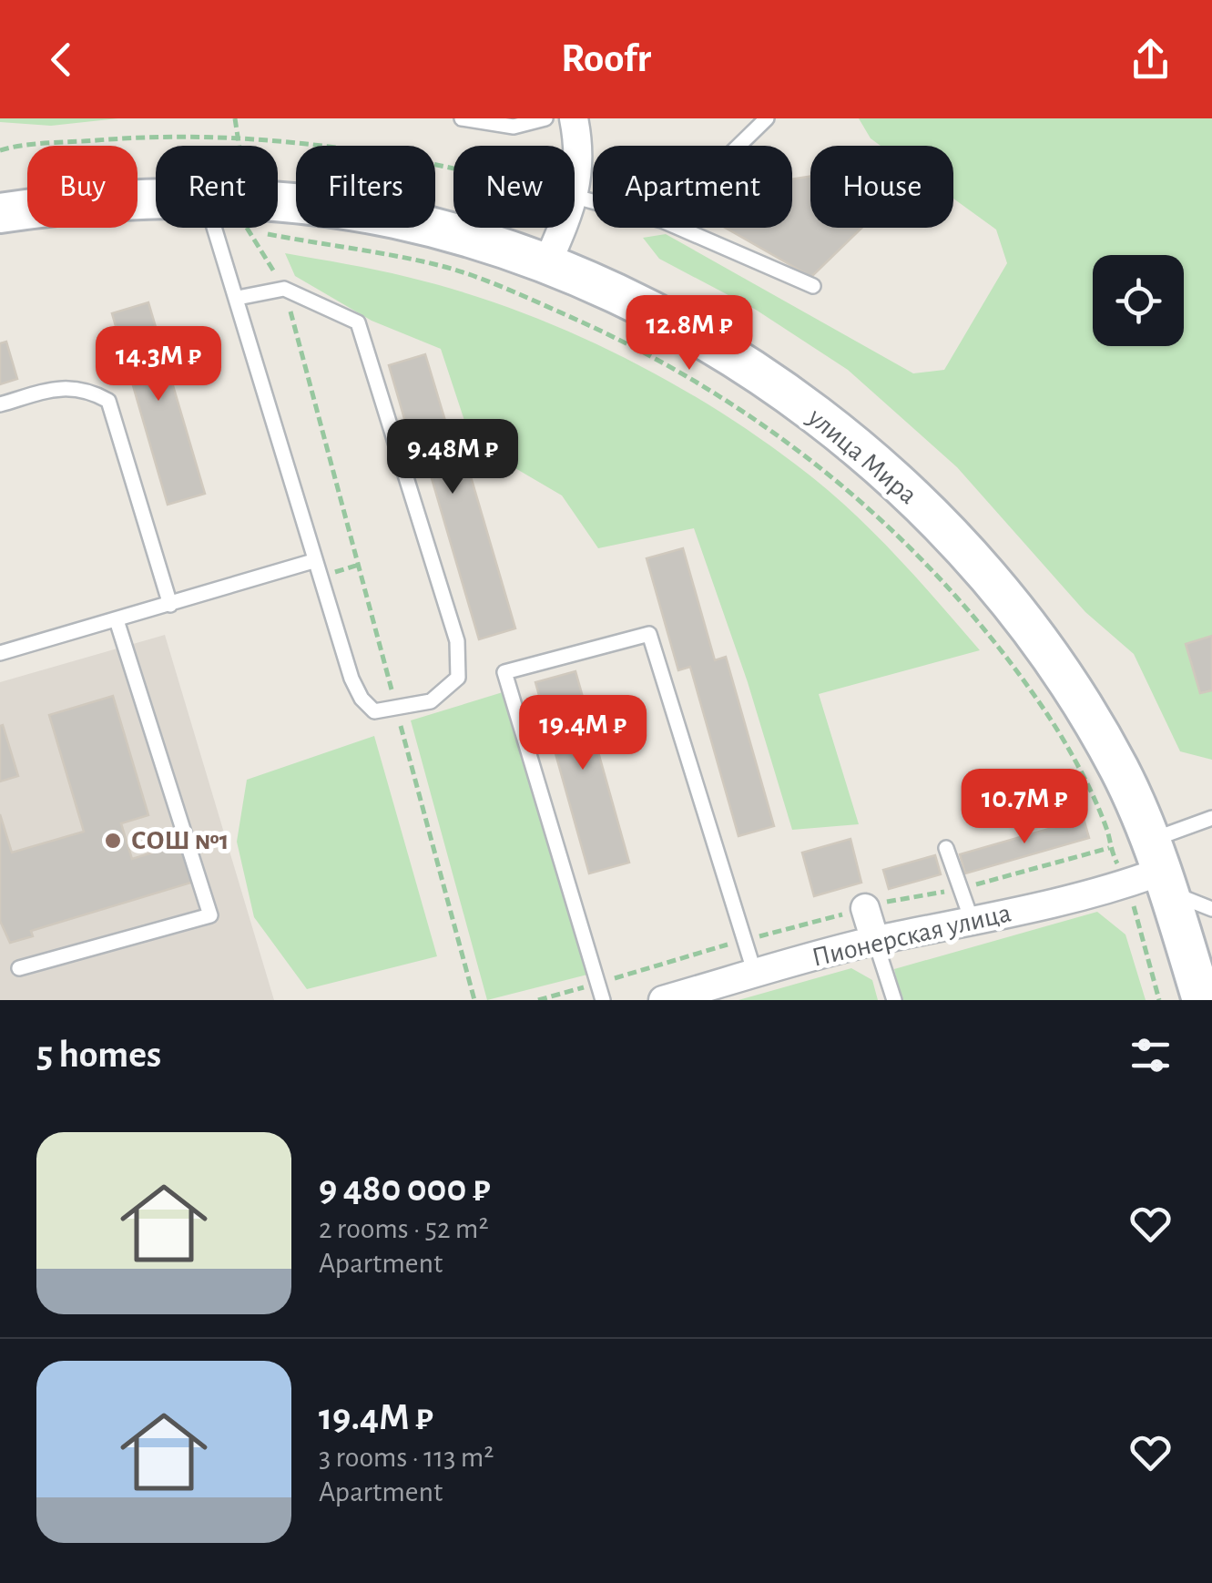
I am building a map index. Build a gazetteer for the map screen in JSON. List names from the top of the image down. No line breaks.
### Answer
{"streets":{"main road":["улица Мира"],"street":["Пионерская улица"]},"crossings":[["улица Мира","Пионерская улица"]],"places":["СОШ №1"],"page":{"header":"Roofr","chip":["Buy","Rent","Filters","New","Apartment","House"],"price":["12.8M ₽","14.3M ₽","9.48M ₽","19.4M ₽","10.7M ₽"],"heading":"5 homes","list":[{"name":"9 480 000 ₽","note":"2 rooms · 52 m² · Apartment"},{"name":"19.4M ₽","note":"3 rooms · 113 m² · Apartment"}]}}
